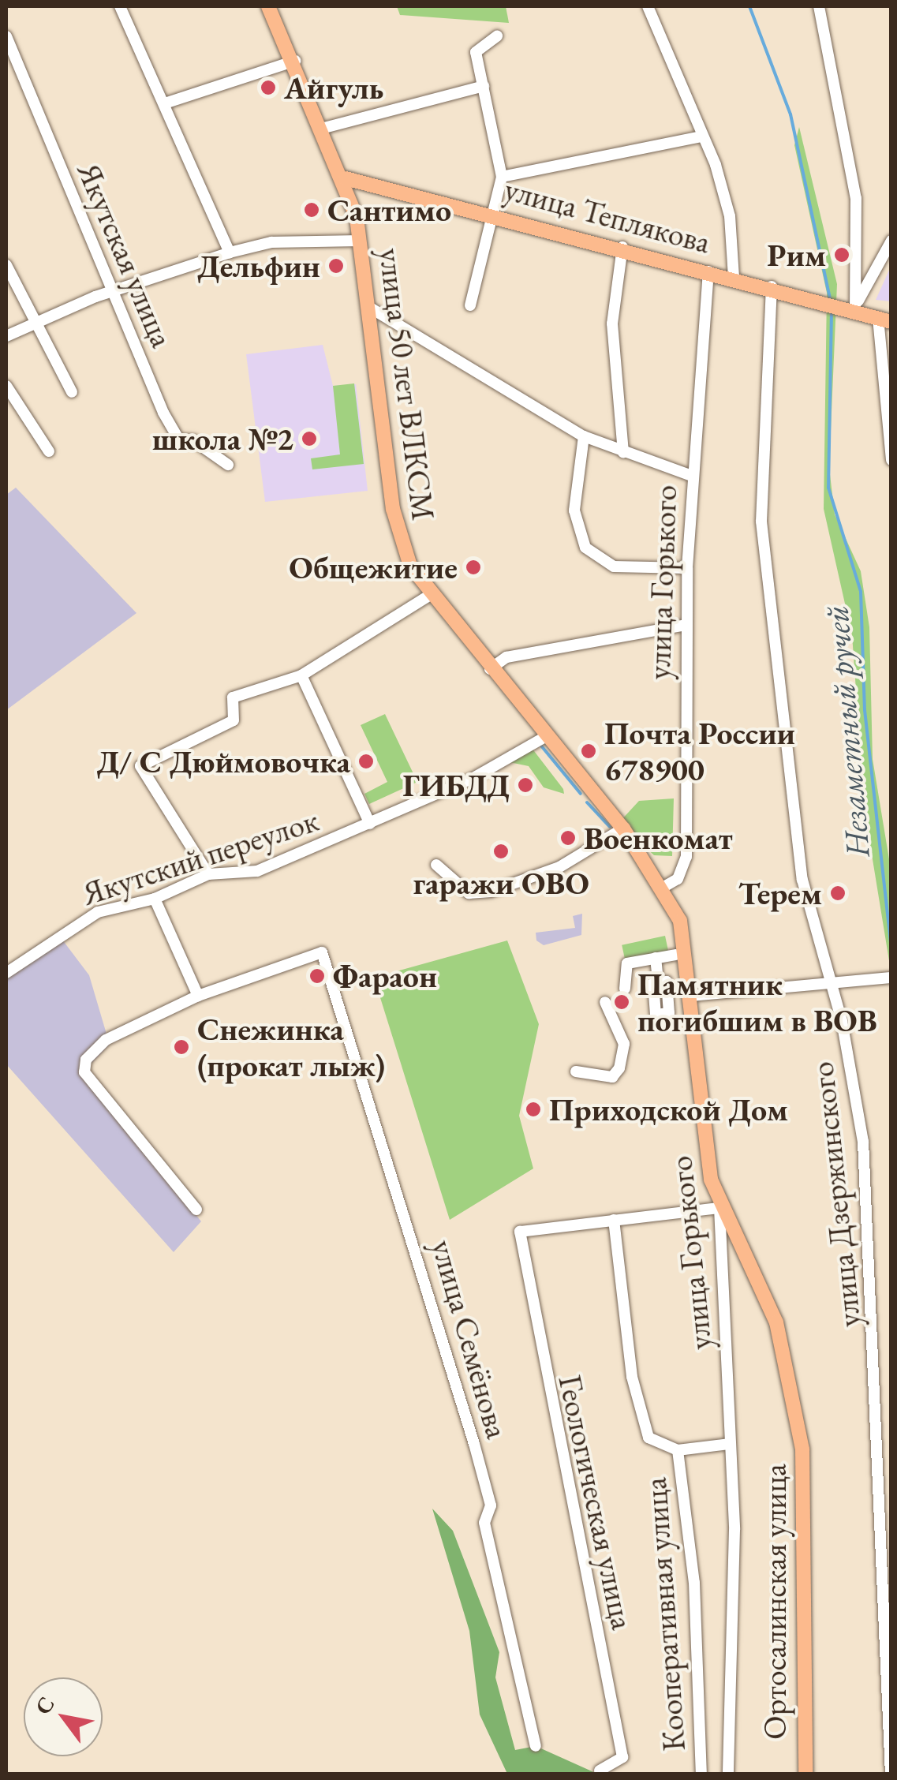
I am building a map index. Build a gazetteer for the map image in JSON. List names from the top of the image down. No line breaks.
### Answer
{"streets":{"main road":["улица Теплякова","улица 50 лет ВЛКСМ","улица Горького","Ортосалинская улица"],"street":["Якутская улица","Якутский переулок","улица Дзержинского","улица Семёнова","Геологическая улица","Кооперативная улица"]},"crossings":[["улица Теплякова","улица 50 лет ВЛКСМ"],["улица Теплякова","улица Горького"],["улица Теплякова","улица Дзержинского"],["улица 50 лет ВЛКСМ","улица Горького"],["улица 50 лет ВЛКСМ","Якутский переулок"],["улица Горького","Ортосалинская улица"],["улица Горького","Кооперативная улица"],["Геологическая улица","Кооперативная улица"]],"water":["Незаметный ручей"],"places":["Айгуль","Сантимо","Рим","Дельфин","школа №2","Общежитие","Почта России 678900","Д/ С Дюймовочка","ГИБДД","Военкомат","гаражи ОВО","Терем","Фараон","Памятник погибшим в ВОВ","Снежинка (прокат лыж)","Приходской Дом"],"north":"top left"}
